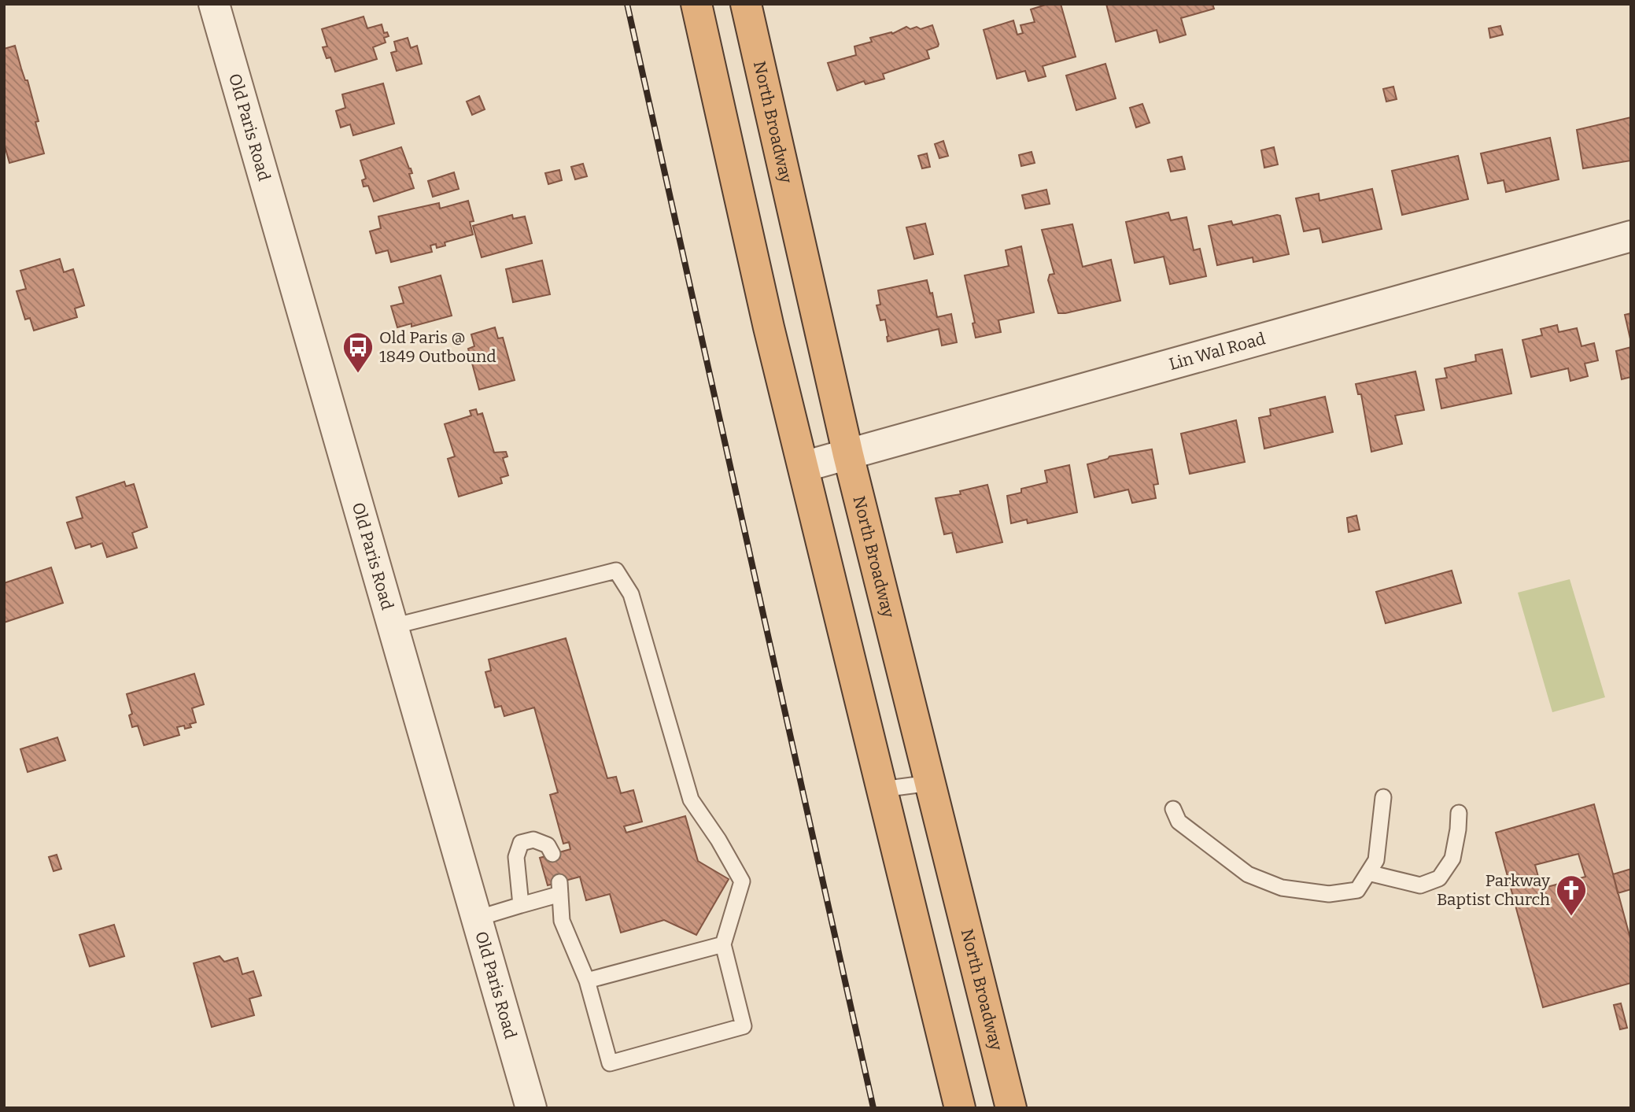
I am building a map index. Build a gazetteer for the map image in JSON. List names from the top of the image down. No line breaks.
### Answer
{"streets":{"highway":["North Broadway"],"street":["Old Paris Road","Lin Wal Road"]},"crossings":[["North Broadway","Lin Wal Road"]],"places":{"bus stop":["Old Paris @ 1849 Outbound"],"church":["Parkway Baptist Church"]}}
